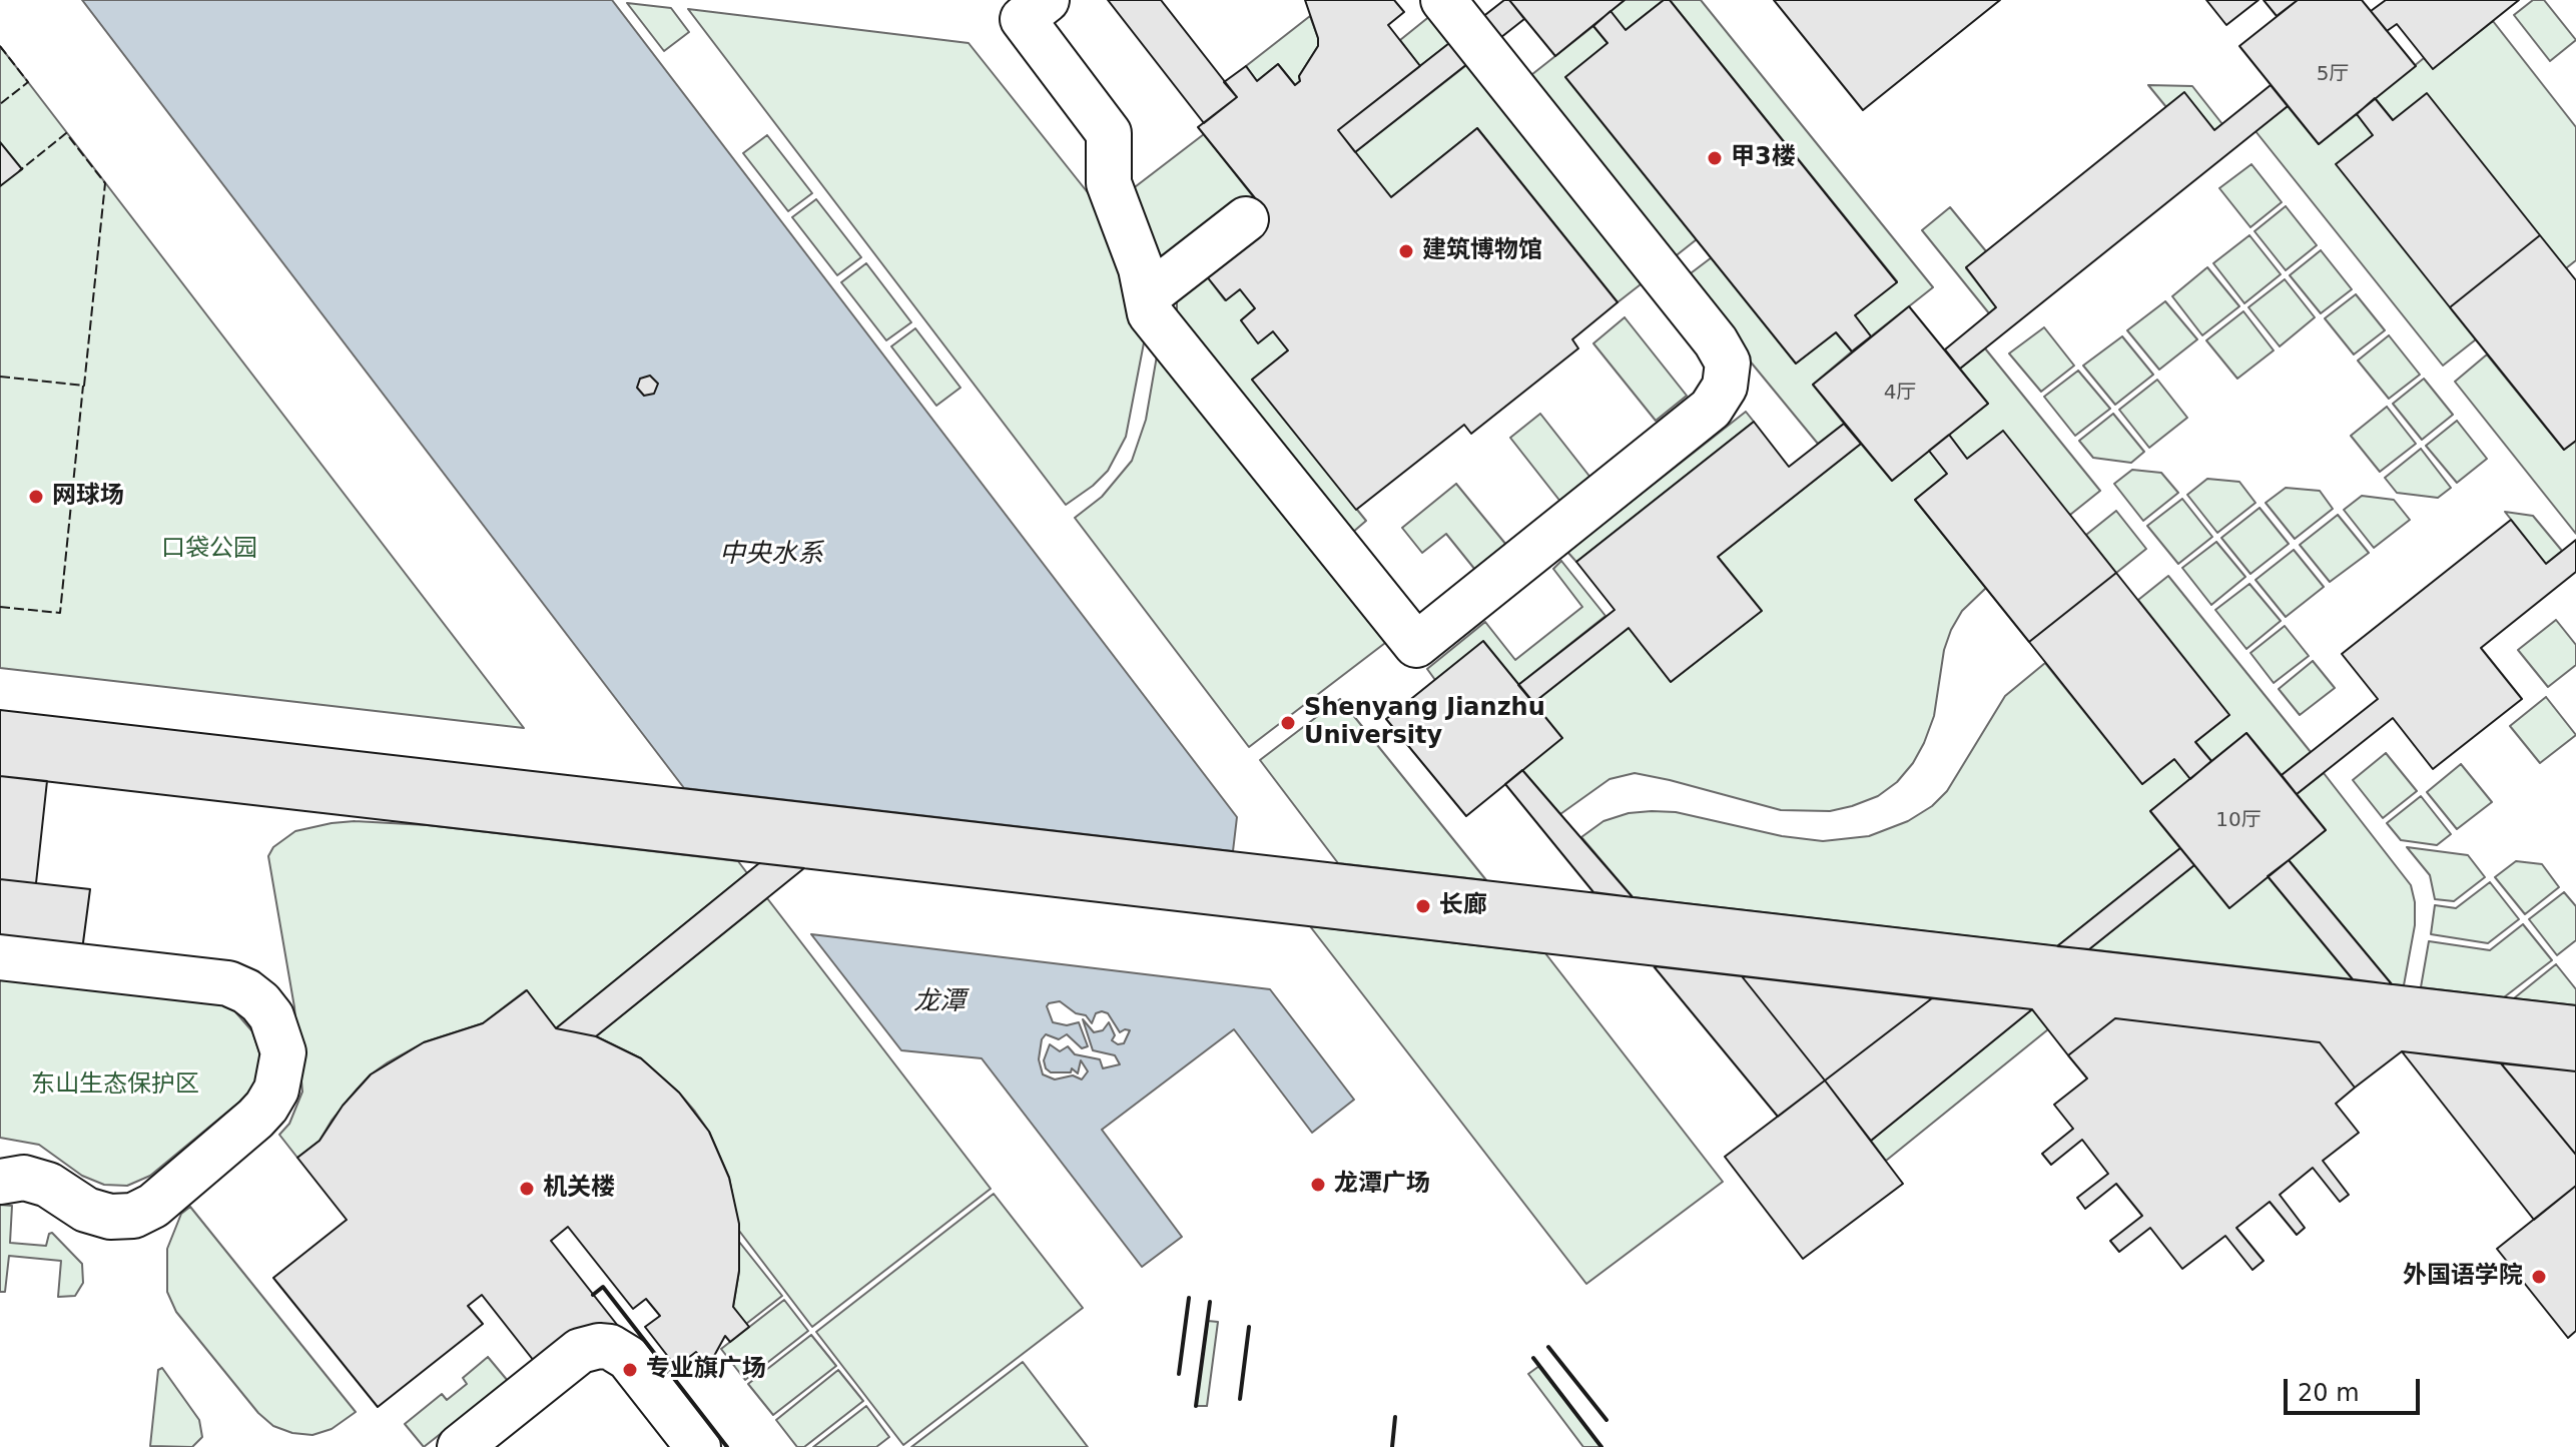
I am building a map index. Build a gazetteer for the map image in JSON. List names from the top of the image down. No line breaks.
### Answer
{"water":["中央水系","龙潭"],"parks":["口袋公园","东山生态保护区"],"places":["甲3楼","建筑博物馆","网球场","Shenyang Jianzhu University","长廊","龙潭广场","机关楼","外国语学院","专业旗广场"],"house_numbers":["5厅","4厅","10厅"],"scale_bar":"20 m"}
